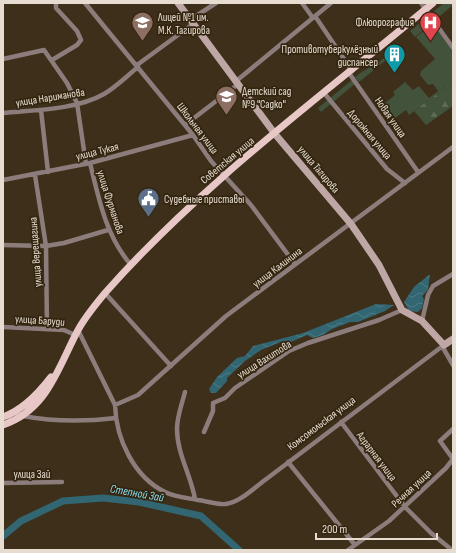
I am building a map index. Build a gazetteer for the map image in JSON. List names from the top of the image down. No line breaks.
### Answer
{"streets":{"main road":["Советская улица"],"street":["улица Нариманова","Новая улица","Школьная улица","Дорожная улица","улица Тукая","улица Тагирова","улица Фурманова","улица Верещагина","улица Калинина","улица Баруди","улица Вахитова","Комсомольская улица","Аграрная улица","улица Зай","Речная улица"]},"crossings":[["улица Нариманова","Школьная улица"],["улица Нариманова","улица Тагирова"],["улица Нариманова","улица Фурманова"],["Новая улица","Советская улица"],["Новая улица","улица Калинина"],["Школьная улица","улица Тукая"],["Школьная улица","Советская улица"],["Школьная улица","улица Калинина"],["Дорожная улица","Советская улица"],["Дорожная улица","улица Калинина"],["улица Тукая","улица Фурманова"],["улица Тукая","улица Верещагина"],["Советская улица","улица Тагирова"],["Советская улица","улица Фурманова"],["Советская улица","улица Баруди"],["улица Тагирова","улица Калинина"],["улица Тагирова","улица Вахитова"],["улица Верещагина","улица Баруди"],["улица Калинина","Комсомольская улица"],["Комсомольская улица","Аграрная улица"],["Аграрная улица","Речная улица"]],"water":["Степной Зай"],"places":{"hospital":["Флюорография"],"school or university":["Лицей №1 им. М.К. Тагирова","Детский сад №9 \"Садко\""],"building":["Противотуберкулёзный диспансер"],"public building":["Судебные приставы"]},"scale_bar":"200 m"}
